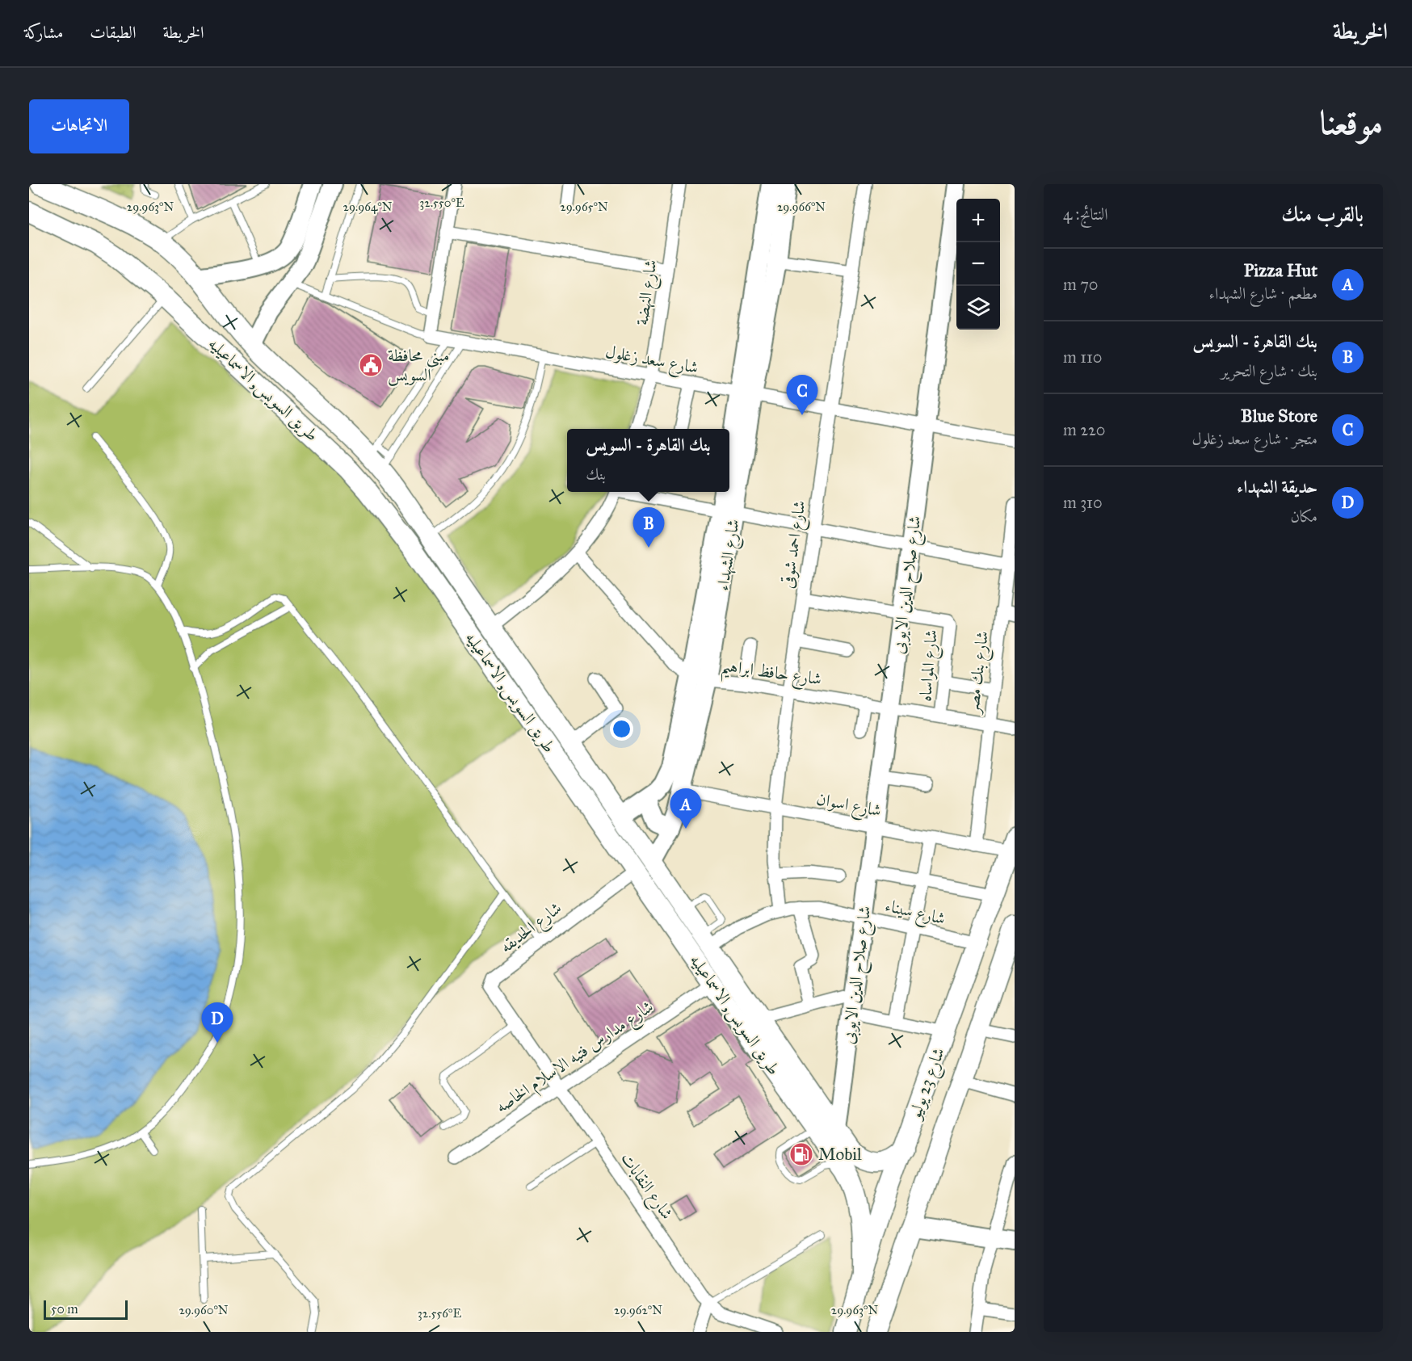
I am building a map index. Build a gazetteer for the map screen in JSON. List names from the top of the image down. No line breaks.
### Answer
{"streets":{"main road":["طريق السويس, الاسماعيليه","شارع 23 يوليو"],"street":["شارع النهضة","شارع سعد زغلول","شارع احمد شوقى","شارع الشهداء","شارع صلاح الدين الايوبى","شارع المواساه","شارع حافظ ابراهيم","شارع بنك مصر","شارع اسوان","شارع سيناء","شارع الحديقه","شارع مدارس فتيه الاسلام الخاصه","شارع النقابات"]},"crossings":[["شارع النهضة","شارع سعد زغلول"],["شارع سعد زغلول","شارع احمد شوقى"],["شارع سعد زغلول","شارع الشهداء"],["شارع سعد زغلول","شارع صلاح الدين الايوبى"],["طريق السويس, الاسماعيليه","شارع الشهداء"],["طريق السويس, الاسماعيليه","شارع صلاح الدين الايوبى"],["طريق السويس, الاسماعيليه","شارع سيناء"],["طريق السويس, الاسماعيليه","شارع الحديقه"],["طريق السويس, الاسماعيليه","شارع مدارس فتيه الاسلام الخاصه"],["طريق السويس, الاسماعيليه","شارع 23 يوليو"],["شارع احمد شوقى","شارع المواساه"],["شارع احمد شوقى","شارع حافظ ابراهيم"],["شارع احمد شوقى","شارع اسوان"],["شارع احمد شوقى","شارع سيناء"],["شارع الشهداء","شارع حافظ ابراهيم"],["شارع الشهداء","شارع اسوان"],["شارع الشهداء","شارع الحديقه"],["شارع صلاح الدين الايوبى","شارع المواساه"],["شارع صلاح الدين الايوبى","شارع حافظ ابراهيم"],["شارع صلاح الدين الايوبى","شارع اسوان"],["شارع صلاح الدين الايوبى","شارع سيناء"],["شارع المواساه","شارع حافظ ابراهيم"],["شارع حافظ ابراهيم","شارع بنك مصر"],["شارع بنك مصر","شارع اسوان"],["شارع اسوان","شارع 23 يوليو"],["شارع سيناء","شارع 23 يوليو"],["شارع الحديقه","شارع النقابات"],["شارع مدارس فتيه الاسلام الخاصه","شارع النقابات"]],"places":{"public building":["مبنى محافظة السويس"],"fuel station":["Mobil"]},"scale_bar":"50 m","page":{"header":"الخريطة","nav":["الخريطة","الطبقات","مشاركة"],"title":"موقعنا","buttons":"الاتجاهات","heading":["بالقرب منك","النتائج: 4"],"map_buttons":["+","−"],"list":[{"mark":"A","name":"Pizza Hut","note":"مطعم · شارع الشهداء","value":"70 m"},{"mark":"B","name":"بنك القاهرة - السويس","note":"بنك · شارع التحرير","value":"110 m"},{"mark":"C","name":"Blue Store","note":"متجر · شارع سعد زغلول","value":"220 m"},{"mark":"D","name":"حديقة الشهداء","note":"مكان","value":"310 m"}],"pins":["C","B","A","D"],"popup":["بنك القاهرة - السويس","بنك"],"scale":"50 m"},"coordinates":["32.550°E","29.963°N","29.964°N","29.965°N","29.966°N","29.960°N","29.962°N","32.556°E"]}
